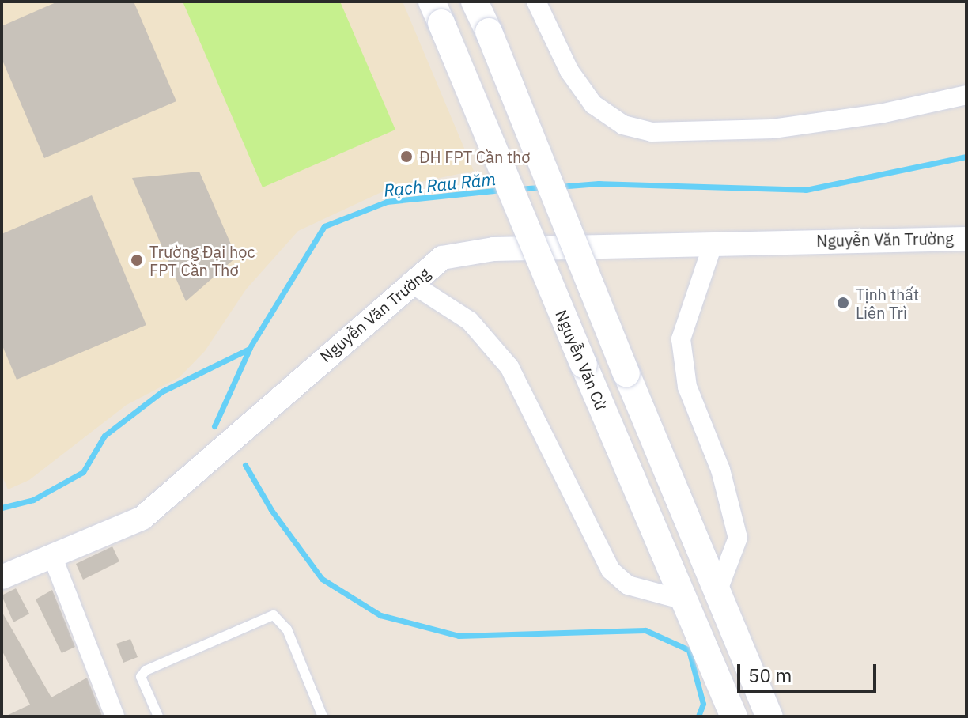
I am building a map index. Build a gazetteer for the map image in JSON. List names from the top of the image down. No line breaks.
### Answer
{"streets":{"main road":["Nguyễn Văn Cừ"],"street":["Nguyễn Văn Trường"]},"water":["Rạch Rau Răm"],"places":["ĐH FPT Cần thơ","Trường Đại học FPT Cần Thơ","Tịnh thất Liên Trì"],"scale_bar":"50 m"}
